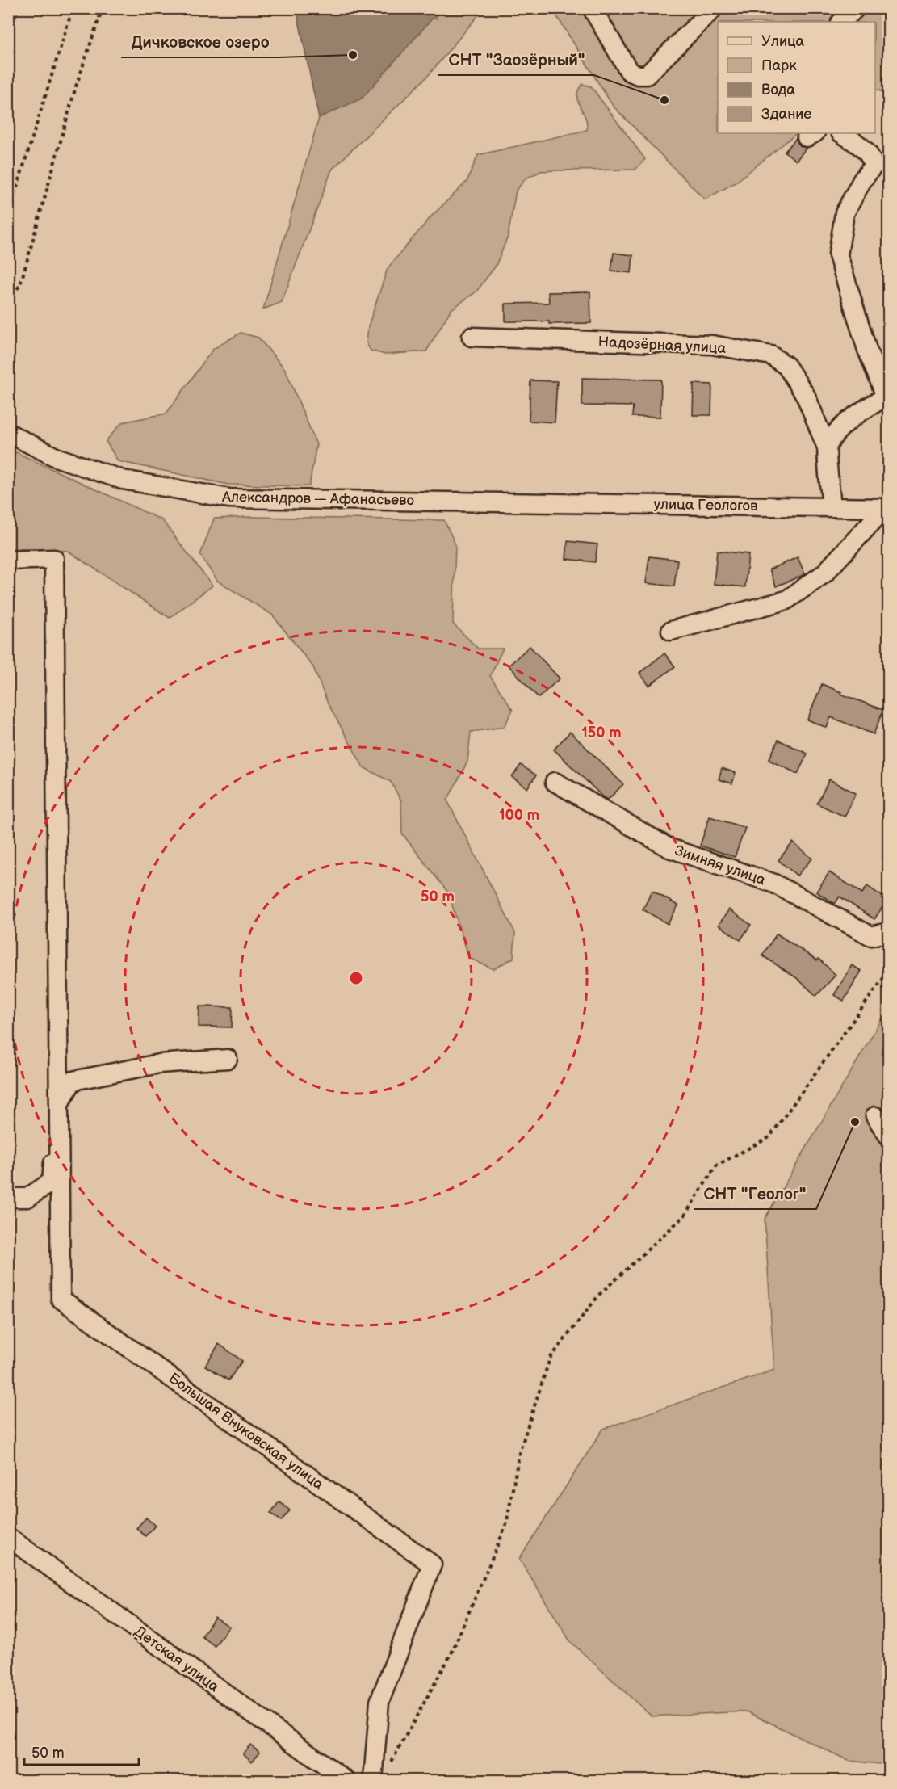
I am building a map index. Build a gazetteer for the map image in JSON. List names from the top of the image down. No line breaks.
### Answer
{"streets":{"street":["Надозёрная улица","Александров — Афанасьево","улица Геологов","Зимняя улица","Большая Внуковская улица","Детская улица"]},"crossings":[["Надозёрная улица","улица Геологов"],["Александров — Афанасьево","улица Геологов"]],"places":["Дичковское озеро","СНТ \"Заозёрный\"","СНТ \"Геолог\""],"legend":["Улица","Парк","Вода","Здание"],"scale_bar":"50 m","rings":["150 m","100 m","50 m"]}
